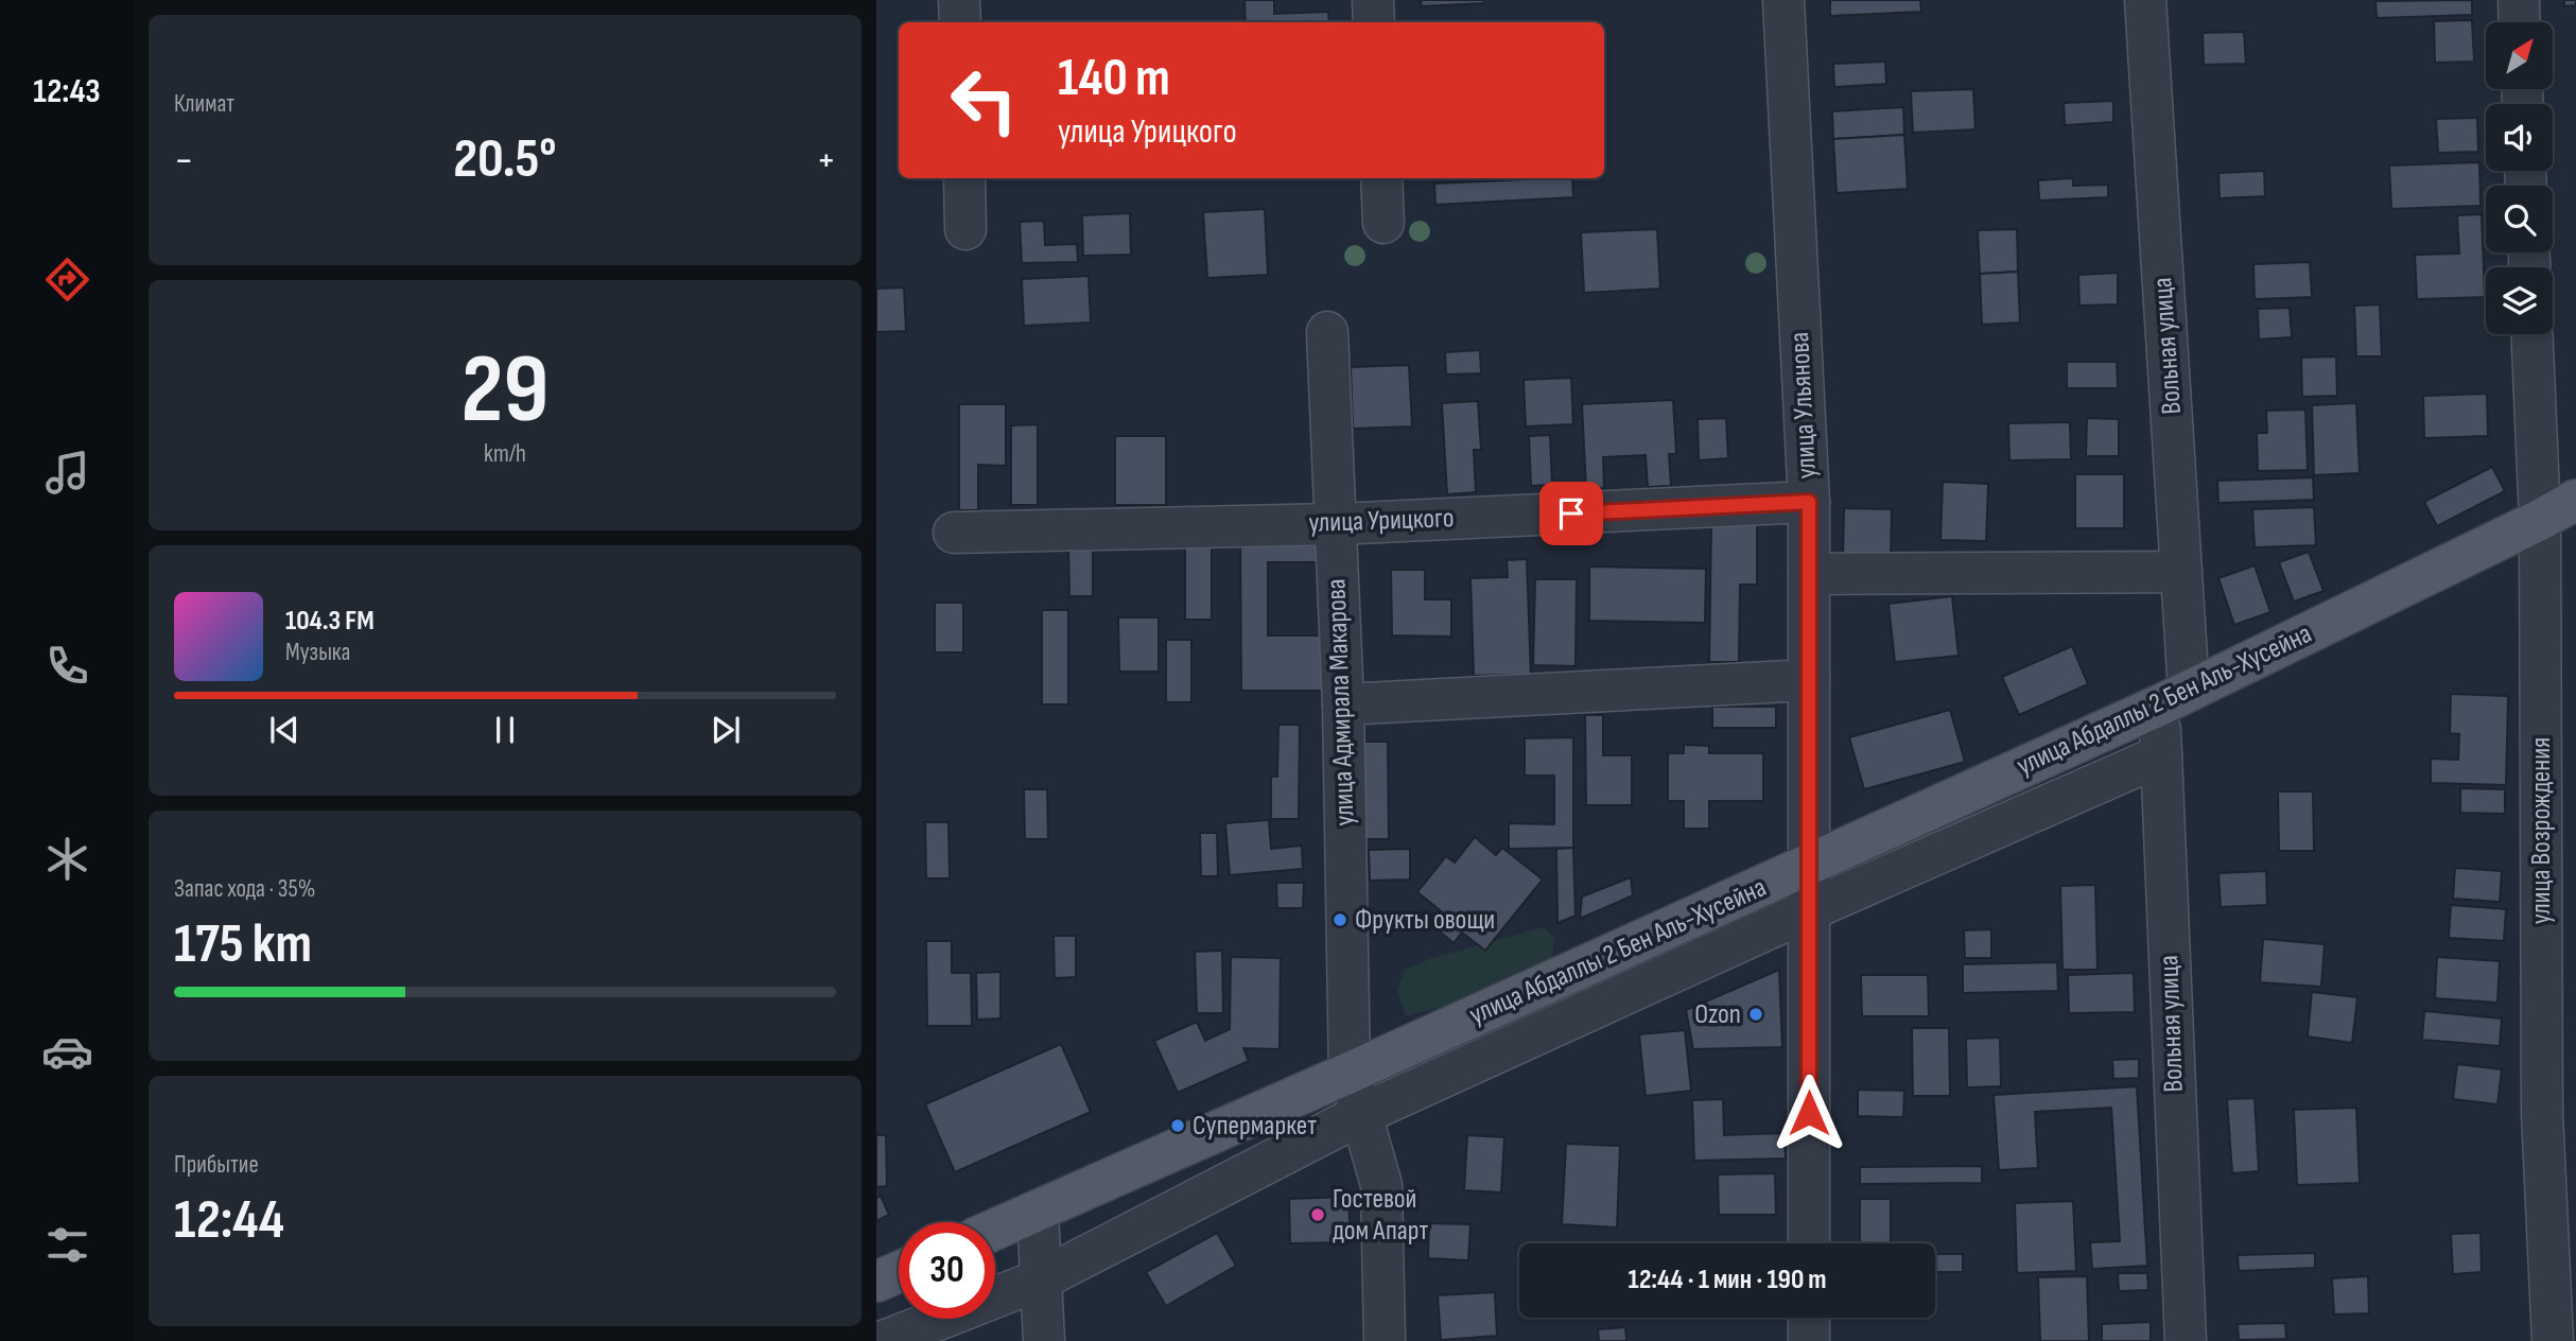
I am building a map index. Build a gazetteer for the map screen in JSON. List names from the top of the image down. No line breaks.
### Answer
{"streets":{"main road":["улица Абдаллы 2 Бен Аль-Хусейна"],"street":["Вольная улица","улица Ульянова","улица Урицкого","улица Адмирала Макарова","улица Возрождения"]},"crossings":[["Вольная улица","улица Абдаллы 2 Бен Аль-Хусейна"],["улица Ульянова","улица Урицкого"],["улица Ульянова","улица Абдаллы 2 Бен Аль-Хусейна"],["улица Урицкого","улица Адмирала Макарова"],["улица Абдаллы 2 Бен Аль-Хусейна","улица Адмирала Макарова"],["улица Абдаллы 2 Бен Аль-Хусейна","улица Возрождения"]],"places":["Фрукты овощи","Ozon","Супермаркет","Гостевой дом Апарт"],"north":"top right","page":{"tabs":"12:43","tile":["Климат",["29","km/h"],["Запас хода · 35%","175 km"],["Прибытие","12:44"]],"turn":["140 m","улица Урицкого"],"heat":["−","20.5°","+"],"song":["104.3 FM","Музыка"],"limit":"30","trip":"12:44 · 1 мин · 190 m"}}
